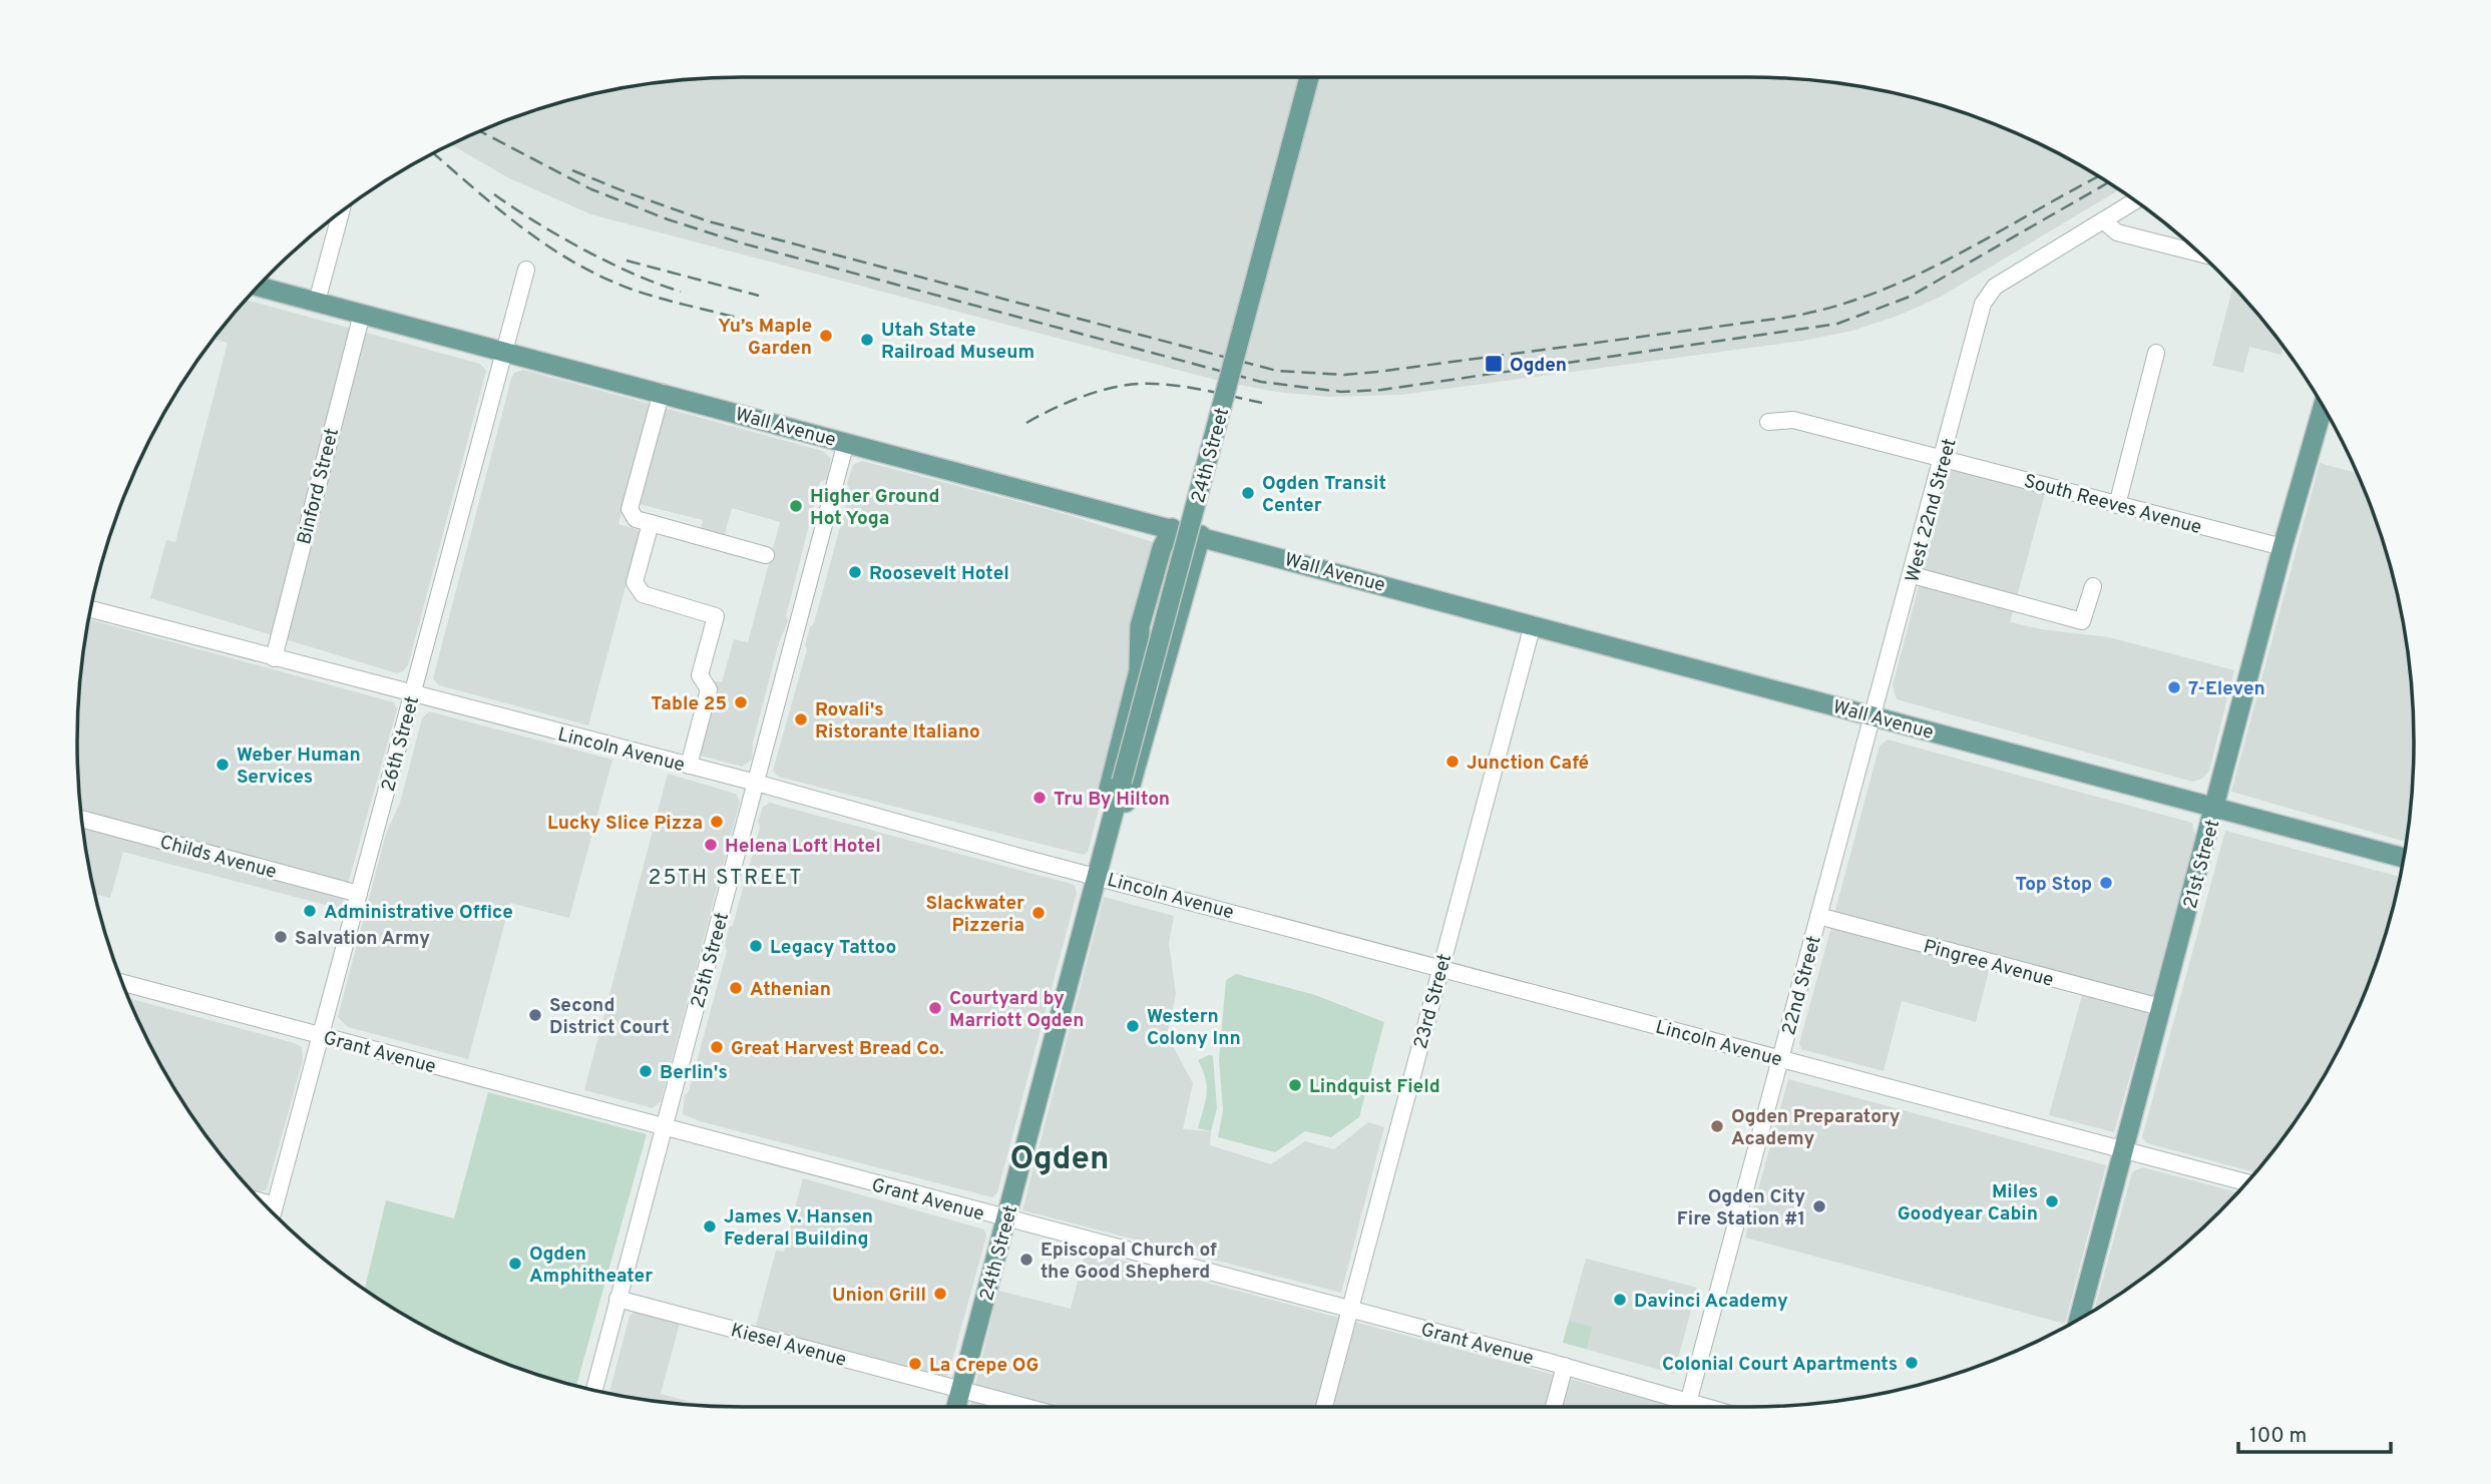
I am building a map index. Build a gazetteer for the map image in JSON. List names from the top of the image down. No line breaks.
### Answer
{"streets":{"main road":["Wall Avenue","24th Street","21st Street"],"street":["Binford Street","South Reeves Avenue","West 22nd Street","26th Street","Lincoln Avenue","Childs Avenue","25th Street","Pingree Avenue","22nd Street","23rd Street","Grant Avenue","Kiesel Avenue"]},"crossings":[["Wall Avenue","24th Street"],["Wall Avenue","Binford Street"],["Wall Avenue","West 22nd Street"],["Wall Avenue","26th Street"],["Wall Avenue","21st Street"],["Wall Avenue","25th Street"],["Wall Avenue","22nd Street"],["Wall Avenue","23rd Street"],["24th Street","Lincoln Avenue"],["24th Street","Grant Avenue"],["24th Street","Kiesel Avenue"],["Binford Street","Lincoln Avenue"],["South Reeves Avenue","West 22nd Street"],["South Reeves Avenue","21st Street"],["West 22nd Street","22nd Street"],["26th Street","Lincoln Avenue"],["26th Street","Childs Avenue"],["26th Street","Grant Avenue"],["Lincoln Avenue","21st Street"],["Lincoln Avenue","25th Street"],["Lincoln Avenue","22nd Street"],["Lincoln Avenue","23rd Street"],["21st Street","Pingree Avenue"],["25th Street","Grant Avenue"],["25th Street","Kiesel Avenue"],["Pingree Avenue","22nd Street"],["22nd Street","Grant Avenue"],["23rd Street","Grant Avenue"]],"districts":["25TH STREET","Ogden"],"places":{"other":["Yu’s Maple Garden","Utah State Railroad Museum","Ogden Transit Center","Higher Ground Hot Yoga","Roosevelt Hotel","7-Eleven","Table 25","Rovali's Ristorante Italiano","Junction Café","Weber Human Services","Tru By Hilton","Lucky Slice Pizza","Helena Loft Hotel","Top Stop","Administrative Office","Slackwater Pizzeria","Salvation Army","Legacy Tattoo","Athenian","Courtyard by Marriott Ogden","Second District Court","Western Colony Inn","Great Harvest Bread Co.","Berlin's","Lindquist Field","Ogden Preparatory Academy","Miles Goodyear Cabin","Ogden City Fire Station #1","James V. Hansen Federal Building","Episcopal Church of the Good Shepherd","Ogden Amphitheater","Union Grill","Davinci Academy","Colonial Court Apartments","La Crepe OG"],"transit":["Ogden"]},"scale_bar":"100 m"}
